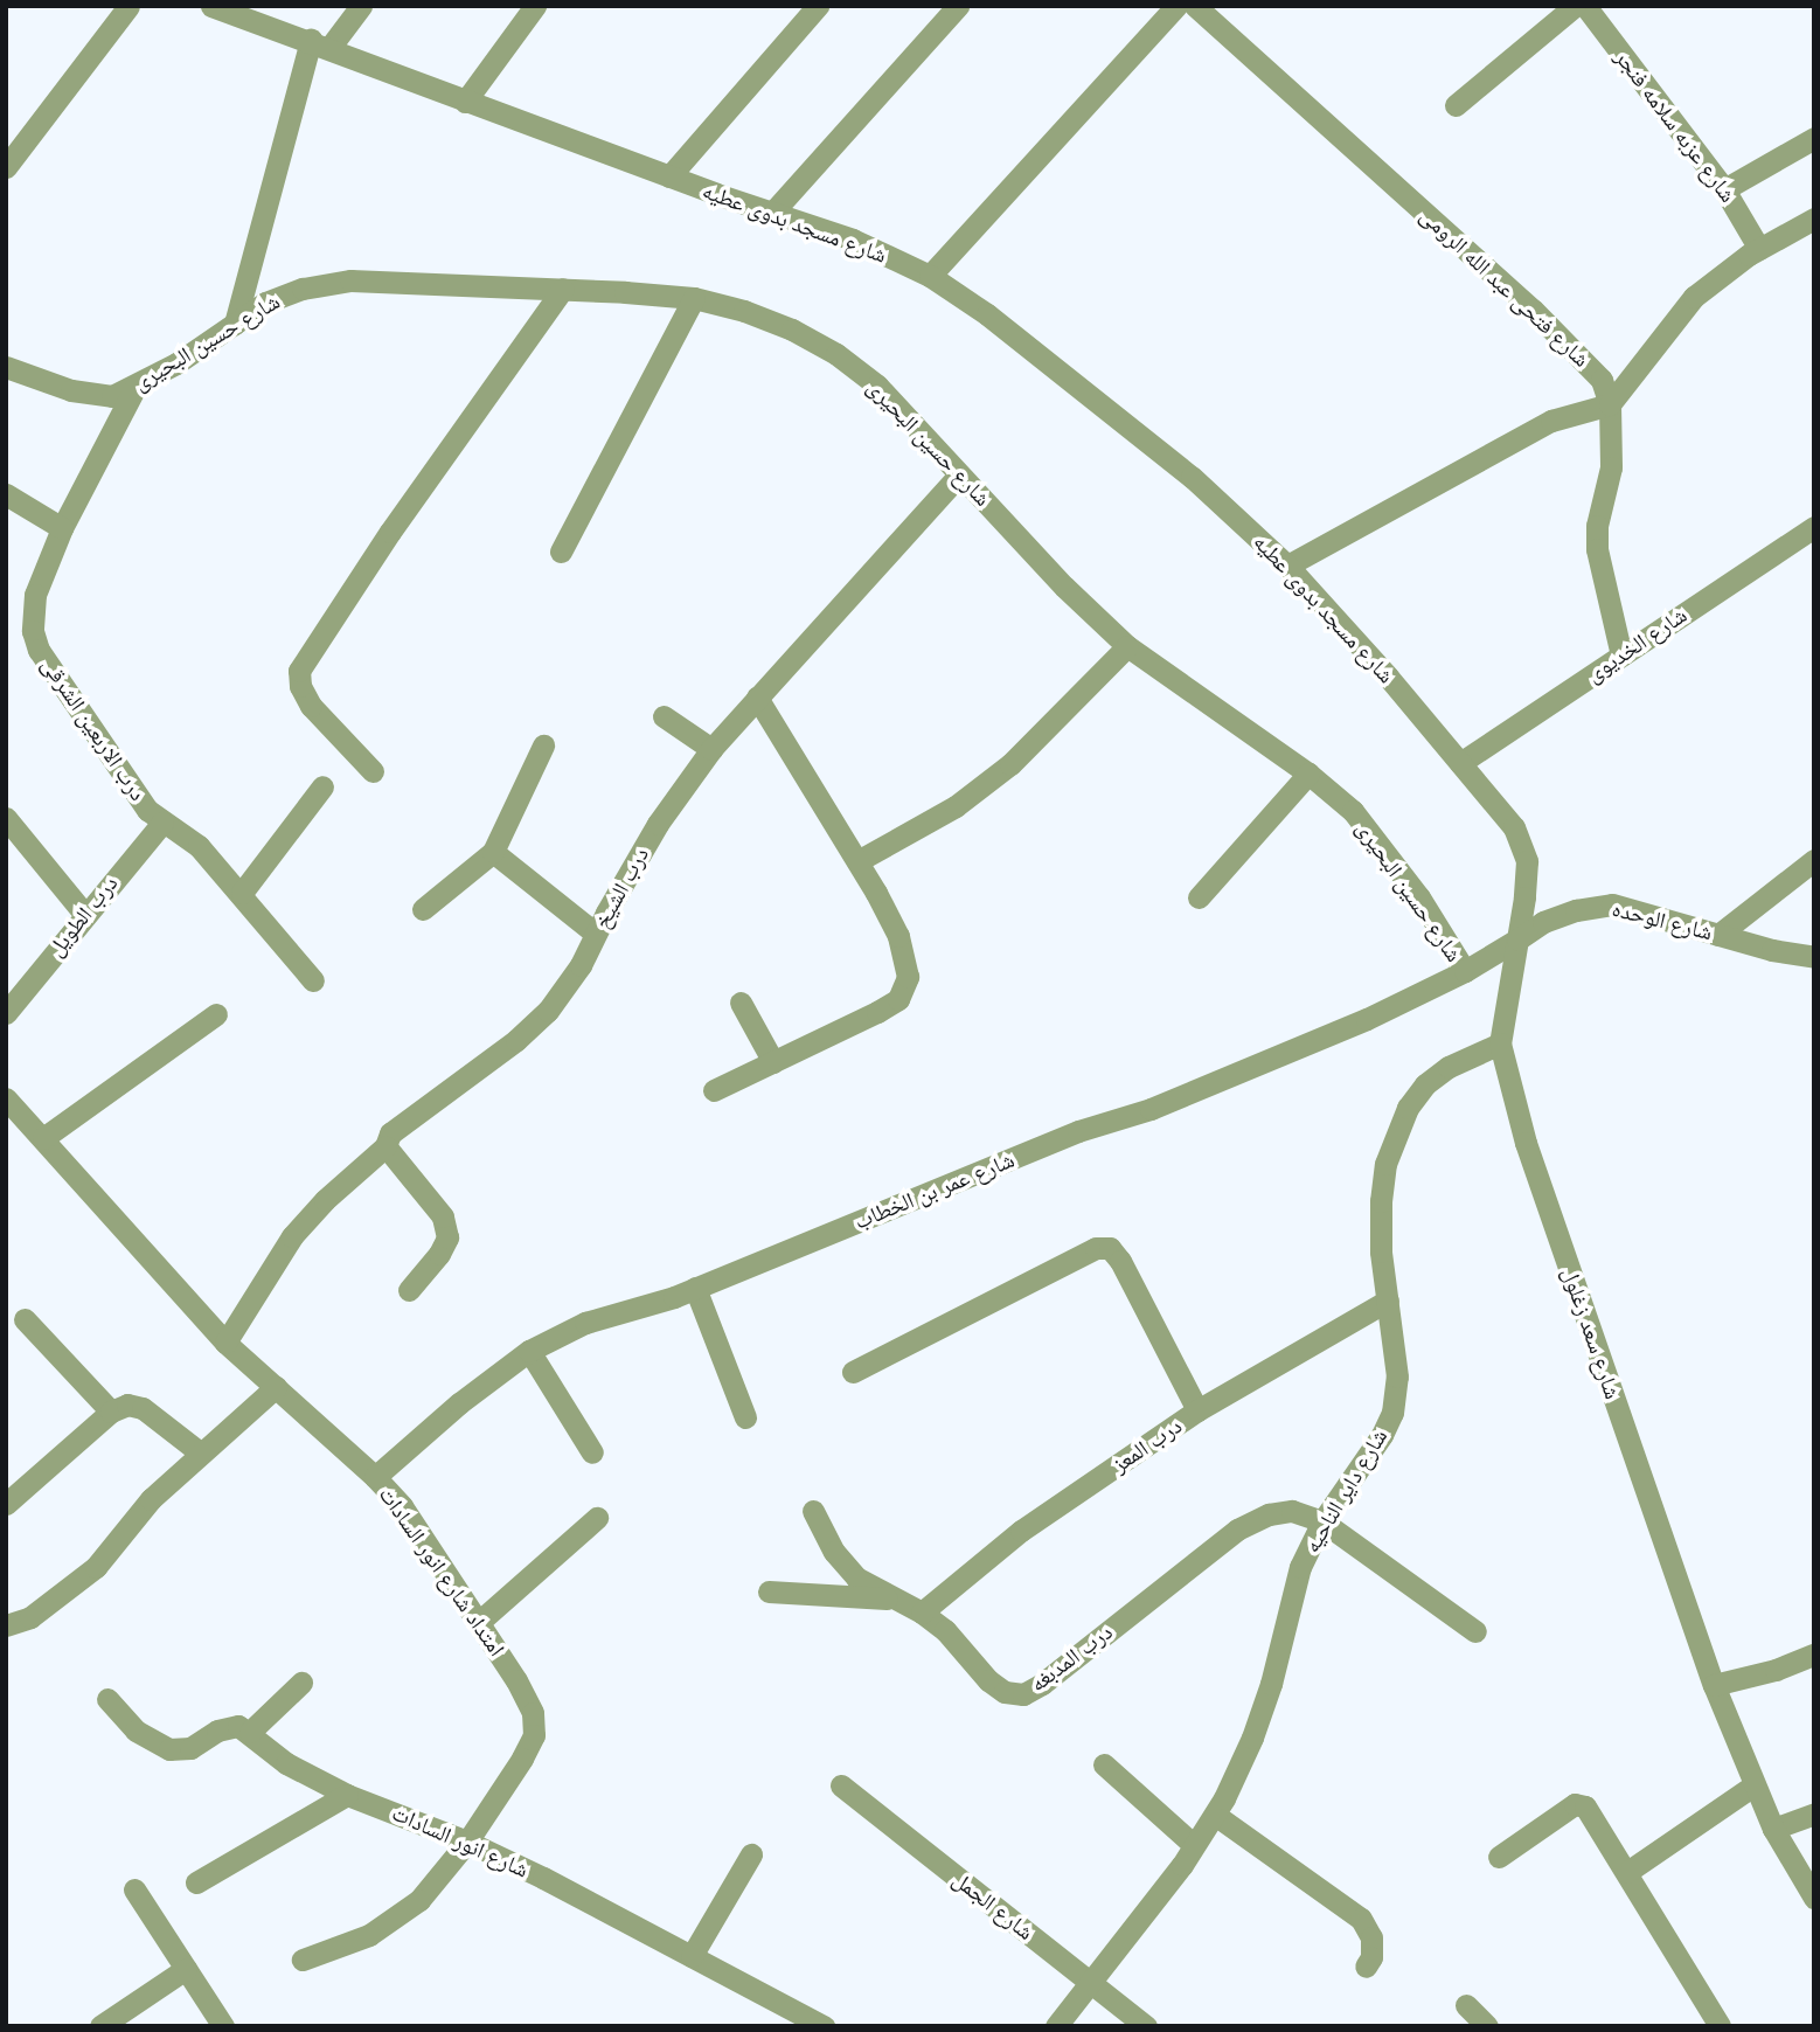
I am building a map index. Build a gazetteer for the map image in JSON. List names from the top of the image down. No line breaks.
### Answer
{"streets":{"street":["شارع عزبه سلامه فنجر","شارع مسجد بدوى عطيه","شارع فتحى عبد الله الرومى","شارع حسين البحيرى","شارع الخديوى","درب الاربعين الشرقى","درب الشيخ","درب الطويل","شارع الوحده","شارع عمر بن الخطاب","شارع سعد زغلول","درب المعز","شارع داير الناحيه","امتداد شارع انور السادات","درب المدبغه","شارع انور السادات","شارع الجمل"]},"crossings":[["شارع مسجد بدوى عطيه","شارع الخديوى"],["شارع مسجد بدوى عطيه","شارع سعد زغلول"],["شارع فتحى عبد الله الرومى","شارع الخديوى"],["شارع حسين البحيرى","درب الاربعين الشرقى"],["شارع حسين البحيرى","درب الشيخ"],["شارع حسين البحيرى","شارع عمر بن الخطاب"],["شارع الخديوى","شارع سعد زغلول"],["درب الاربعين الشرقى","درب الطويل"],["شارع الوحده","شارع عمر بن الخطاب"],["شارع الوحده","شارع سعد زغلول"],["شارع عمر بن الخطاب","شارع سعد زغلول"],["شارع عمر بن الخطاب","امتداد شارع انور السادات"],["شارع سعد زغلول","شارع داير الناحيه"],["درب المعز","شارع داير الناحيه"],["درب المعز","درب المدبغه"],["شارع داير الناحيه","درب المدبغه"],["شارع داير الناحيه","شارع الجمل"],["امتداد شارع انور السادات","شارع انور السادات"]]}
